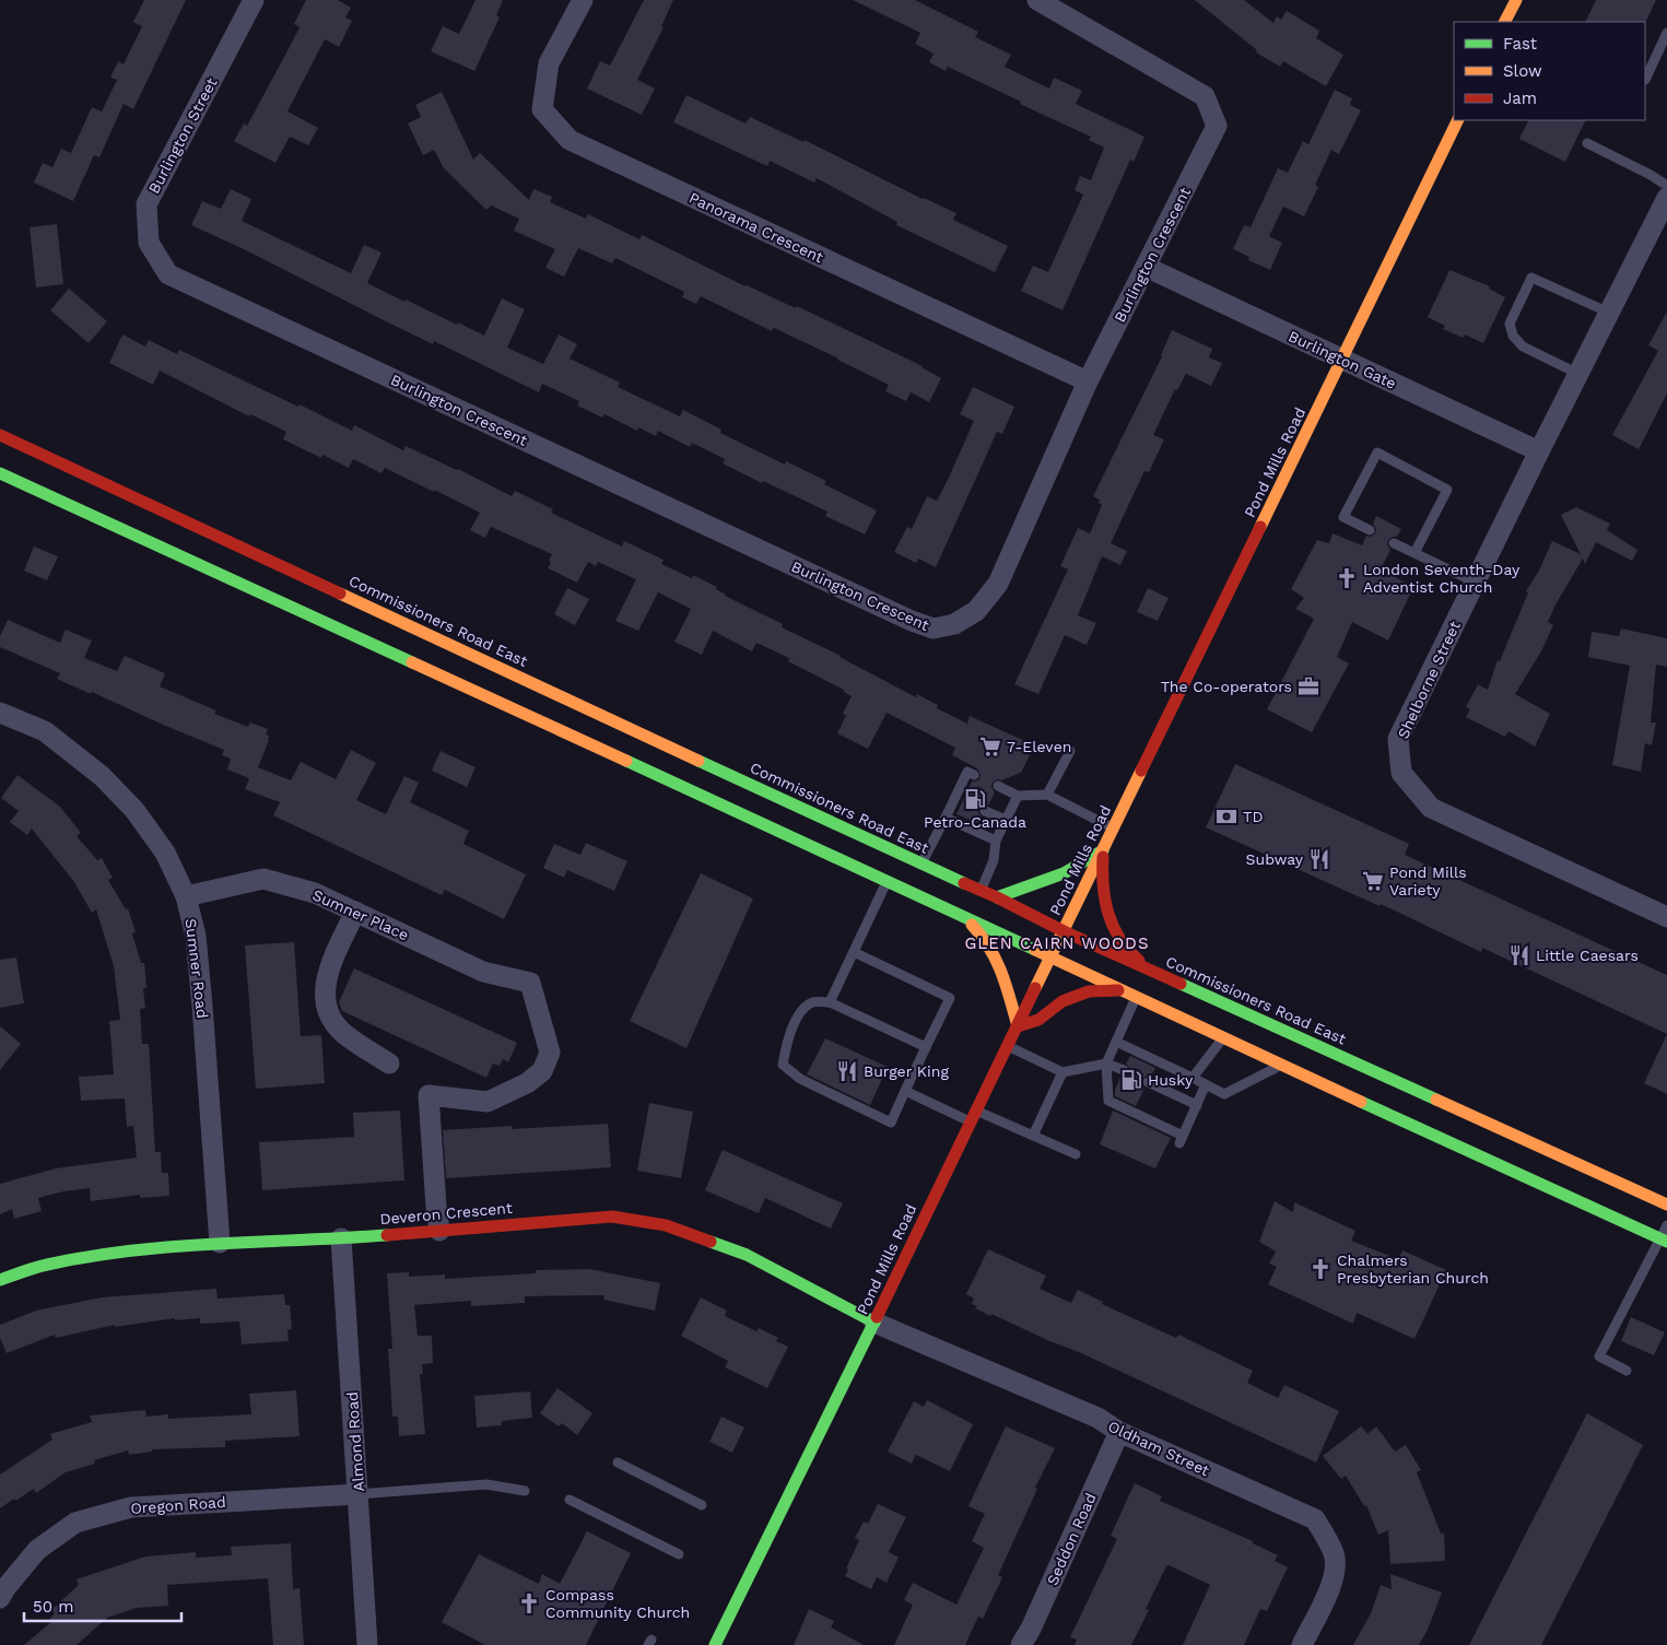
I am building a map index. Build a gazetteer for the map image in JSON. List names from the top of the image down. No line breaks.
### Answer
{"streets":{"main road":["Pond Mills Road","Commissioners Road East","Deveron Crescent"],"street":["Burlington Street","Panorama Crescent","Burlington Crescent","Burlington Gate","Shelborne Street","Sumner Place","Sumner Road","Almond Road","Oldham Street","Oregon Road","Seddon Road"]},"crossings":[["Burlington Street","Burlington Crescent"],["Panorama Crescent","Burlington Crescent"],["Burlington Crescent","Burlington Gate"],["Burlington Gate","Pond Mills Road"],["Burlington Gate","Shelborne Street"],["Pond Mills Road","Commissioners Road East"],["Pond Mills Road","Deveron Crescent"],["Pond Mills Road","Oldham Street"],["Sumner Place","Sumner Road"],["Sumner Place","Deveron Crescent"],["Sumner Road","Deveron Crescent"],["Deveron Crescent","Almond Road"],["Deveron Crescent","Oldham Street"],["Almond Road","Oregon Road"],["Oldham Street","Seddon Road"]],"districts":["GLEN CAIRN WOODS"],"places":{"church":["London Seventh-Day Adventist Church","Chalmers Presbyterian Church","Compass Community Church"],"office":["The Co-operators"],"supermarket":["7-Eleven","Pond Mills Variety"],"fuel station":["Petro-Canada","Husky"],"bank":["TD"],"restaurant":["Subway","Little Caesars","Burger King"]},"legend":["Fast","Slow","Jam"],"scale_bar":"50 m"}
